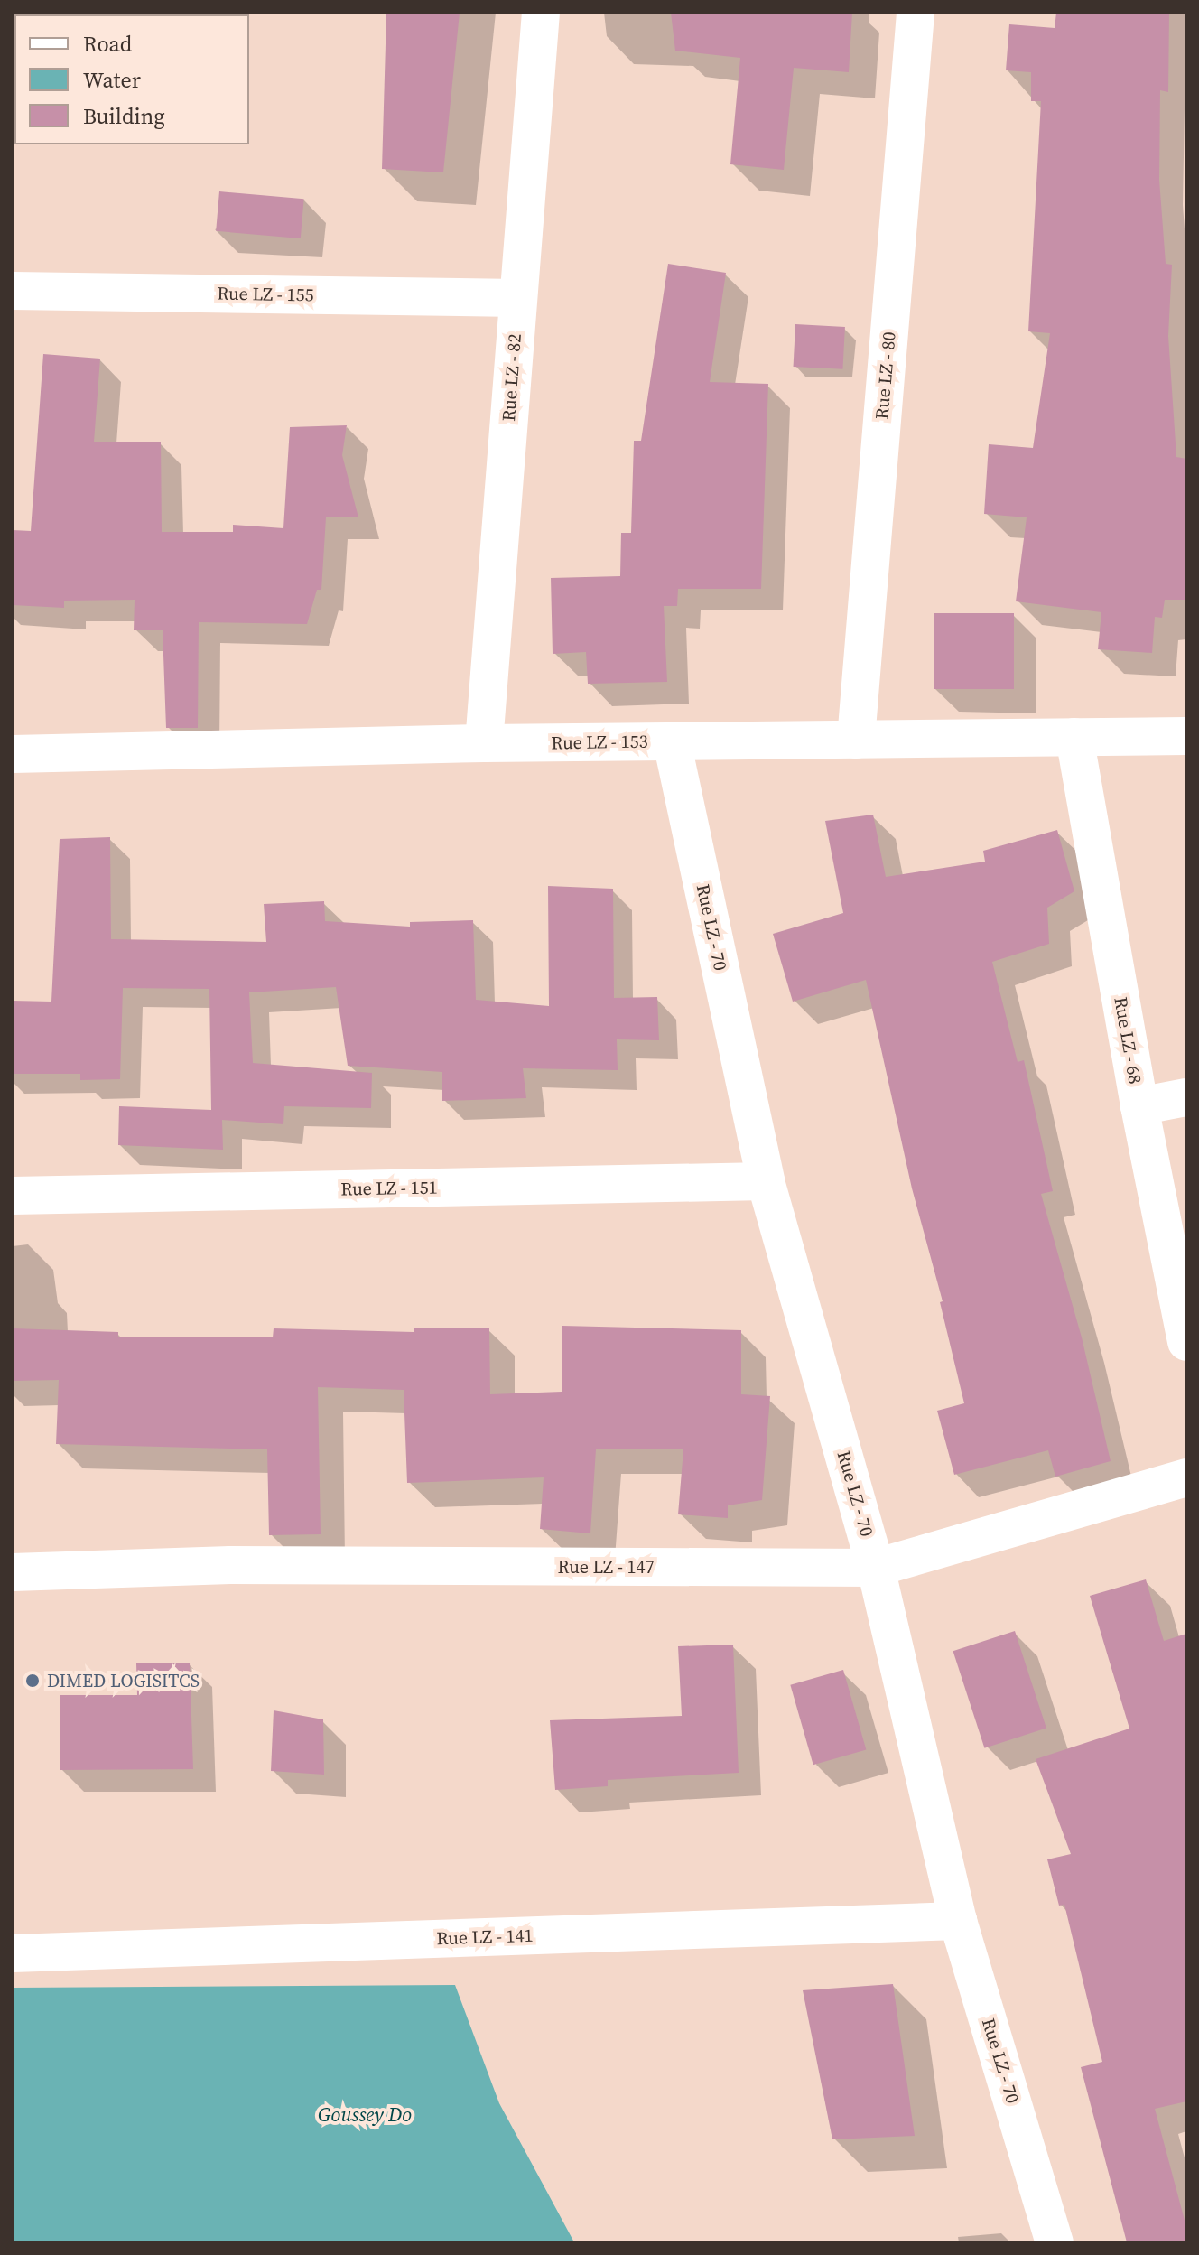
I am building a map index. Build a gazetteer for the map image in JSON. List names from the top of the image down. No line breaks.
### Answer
{"streets":{"street":["Rue LZ - 155","Rue LZ - 80","Rue LZ - 82","Rue LZ - 153","Rue LZ - 70","Rue LZ - 68","Rue LZ - 151","Rue LZ - 147","Rue LZ - 141"]},"crossings":[["Rue LZ - 155","Rue LZ - 82"],["Rue LZ - 80","Rue LZ - 153"],["Rue LZ - 82","Rue LZ - 153"],["Rue LZ - 153","Rue LZ - 70"],["Rue LZ - 153","Rue LZ - 68"],["Rue LZ - 70","Rue LZ - 151"],["Rue LZ - 70","Rue LZ - 147"],["Rue LZ - 70","Rue LZ - 141"]],"water":["Goussey Do"],"places":["DIMED LOGISITCS"],"legend":["Road","Water","Building"]}
